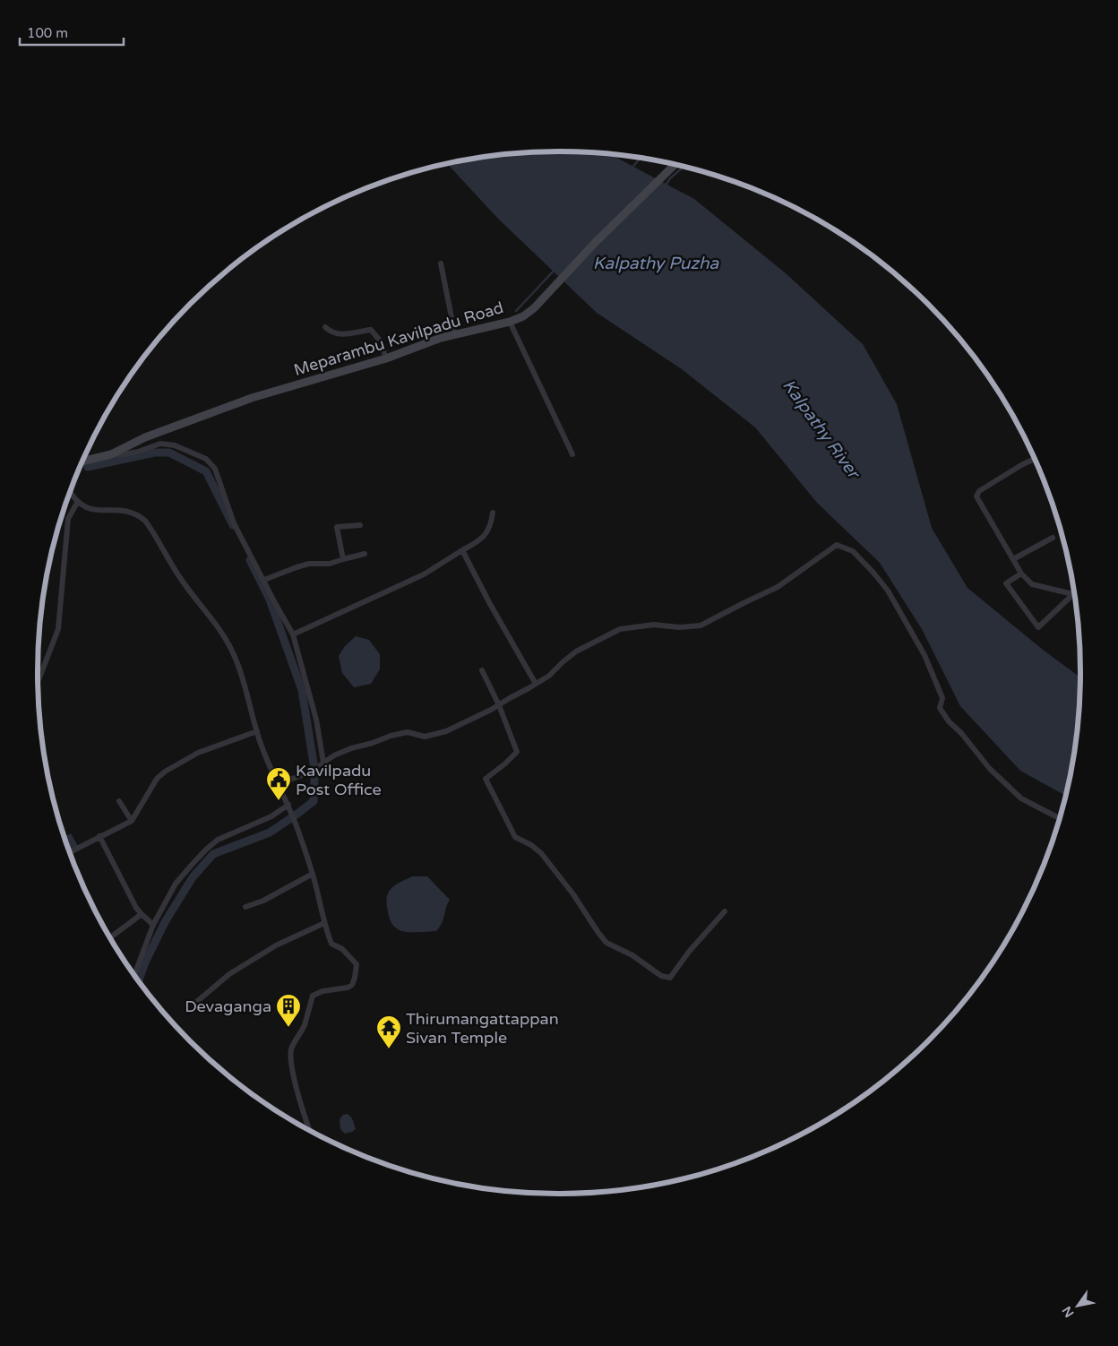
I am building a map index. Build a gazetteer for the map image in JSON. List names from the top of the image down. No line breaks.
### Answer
{"streets":{"main road":["Meparambu Kavilpadu Road"]},"water":["Kalpathy Puzha","Kalpathy River"],"places":{"public building":["Kavilpadu Post Office"],"building":["Devaganga"],"temple":["Thirumangattappan Sivan Temple"]},"scale_bar":"100 m","north":"bottom left"}
